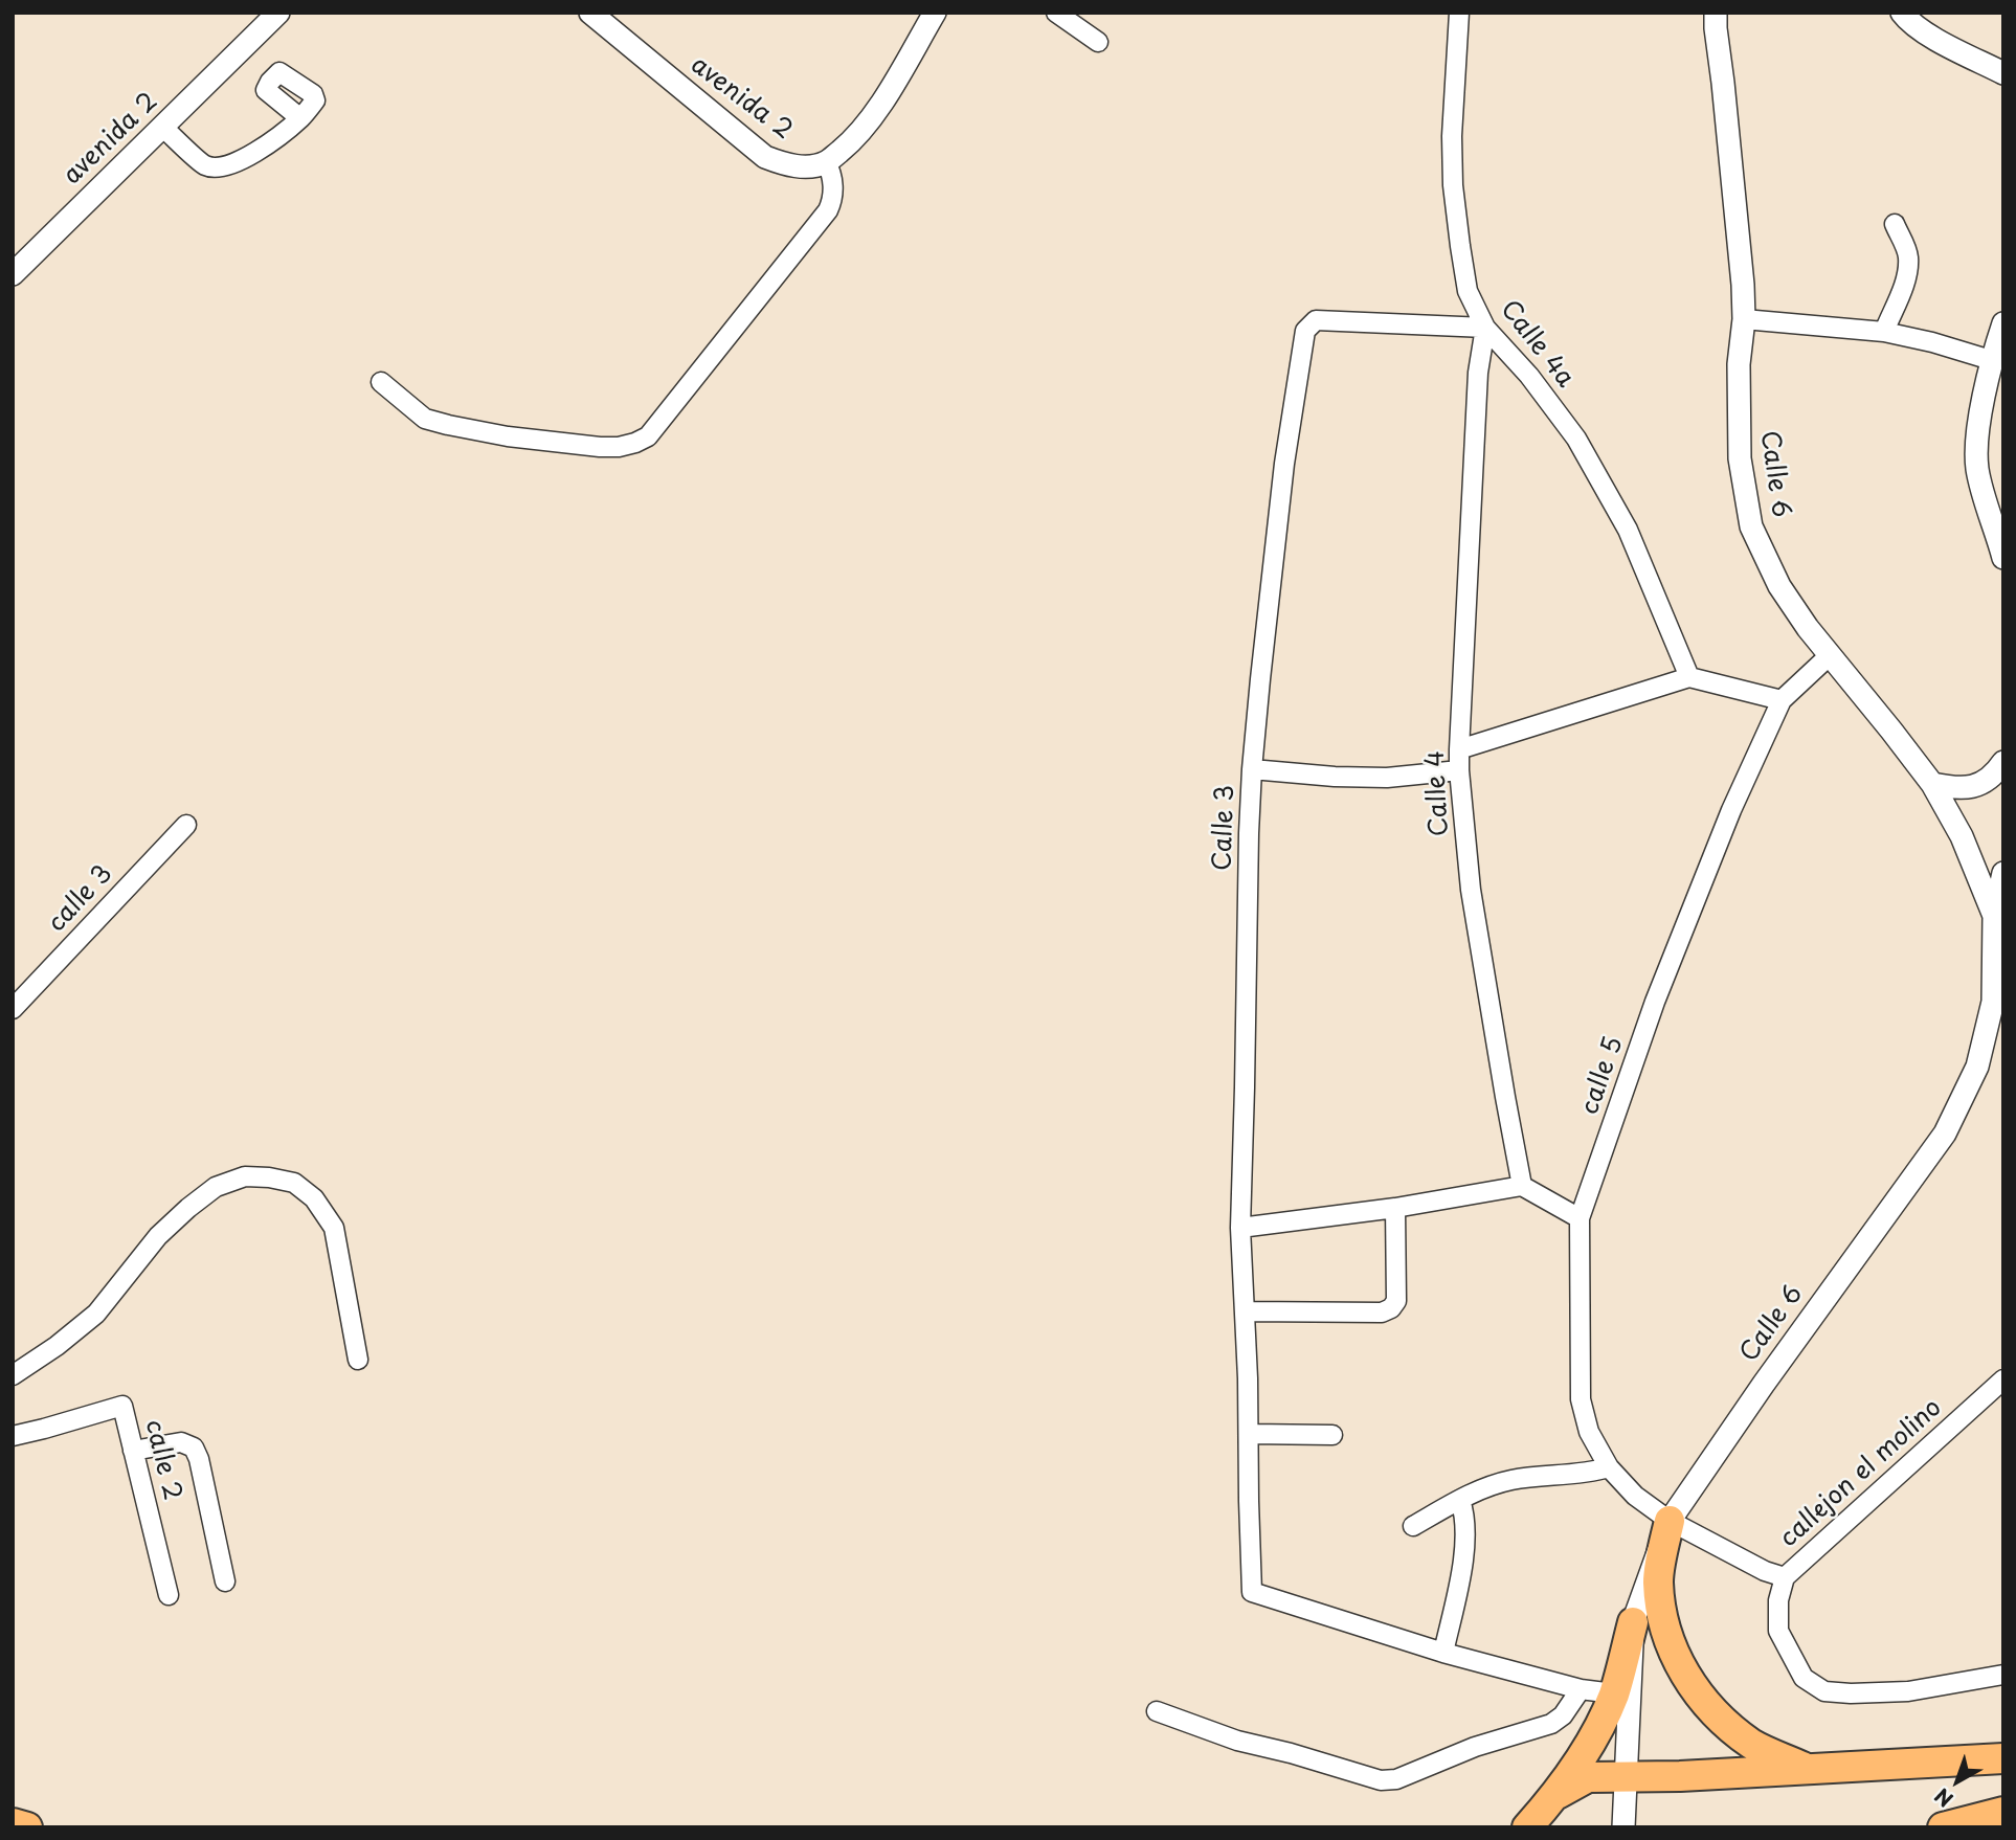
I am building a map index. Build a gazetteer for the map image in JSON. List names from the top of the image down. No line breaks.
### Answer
{"streets":{"street":["avenida 2","Calle 4a","Calle 6","Calle 4","Calle 3","calle 3","calle 5","calle 2","callejon el molino"]},"crossings":[["Calle 4a","Calle 4"],["Calle 4a","Calle 3"],["Calle 6","calle 5"],["Calle 6","callejon el molino"],["Calle 4","Calle 3"],["calle 5","callejon el molino"]],"north":"bottom left"}
